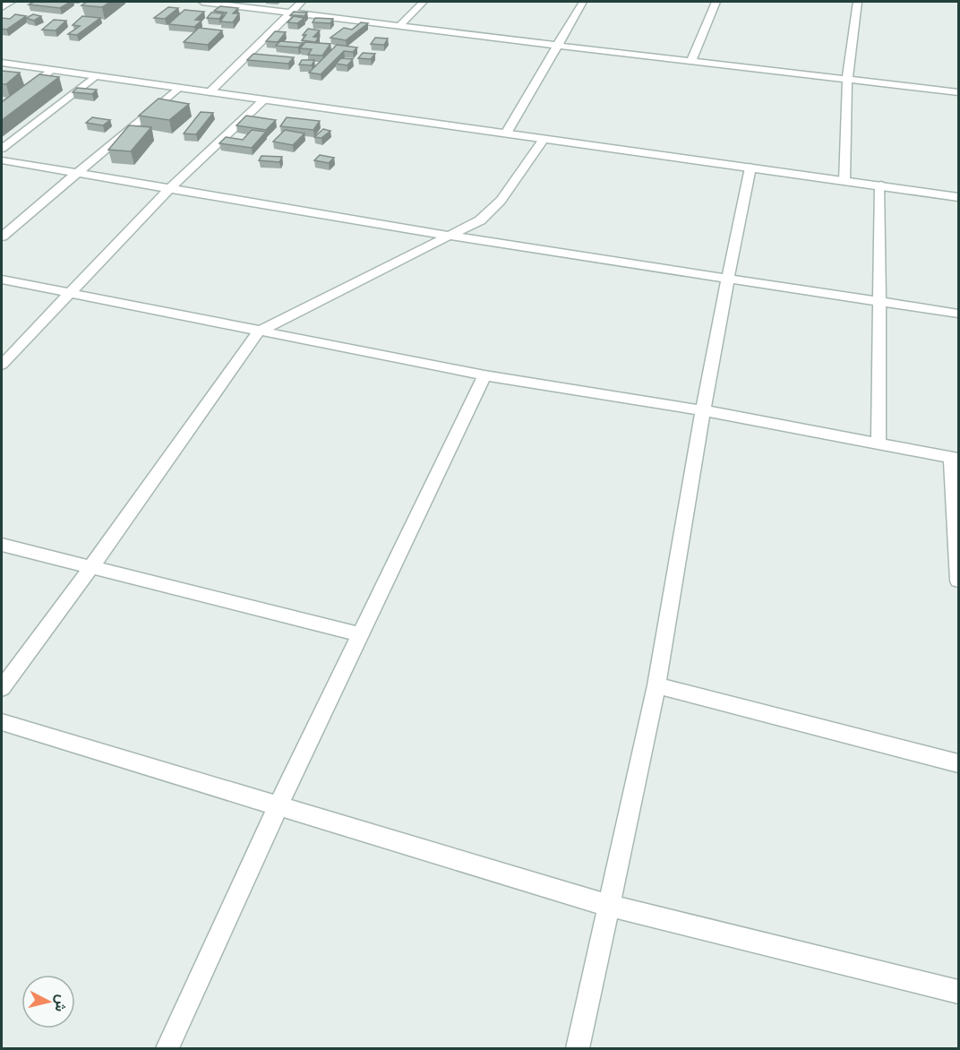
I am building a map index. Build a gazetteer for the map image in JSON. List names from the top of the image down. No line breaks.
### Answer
{"north":"right"}
